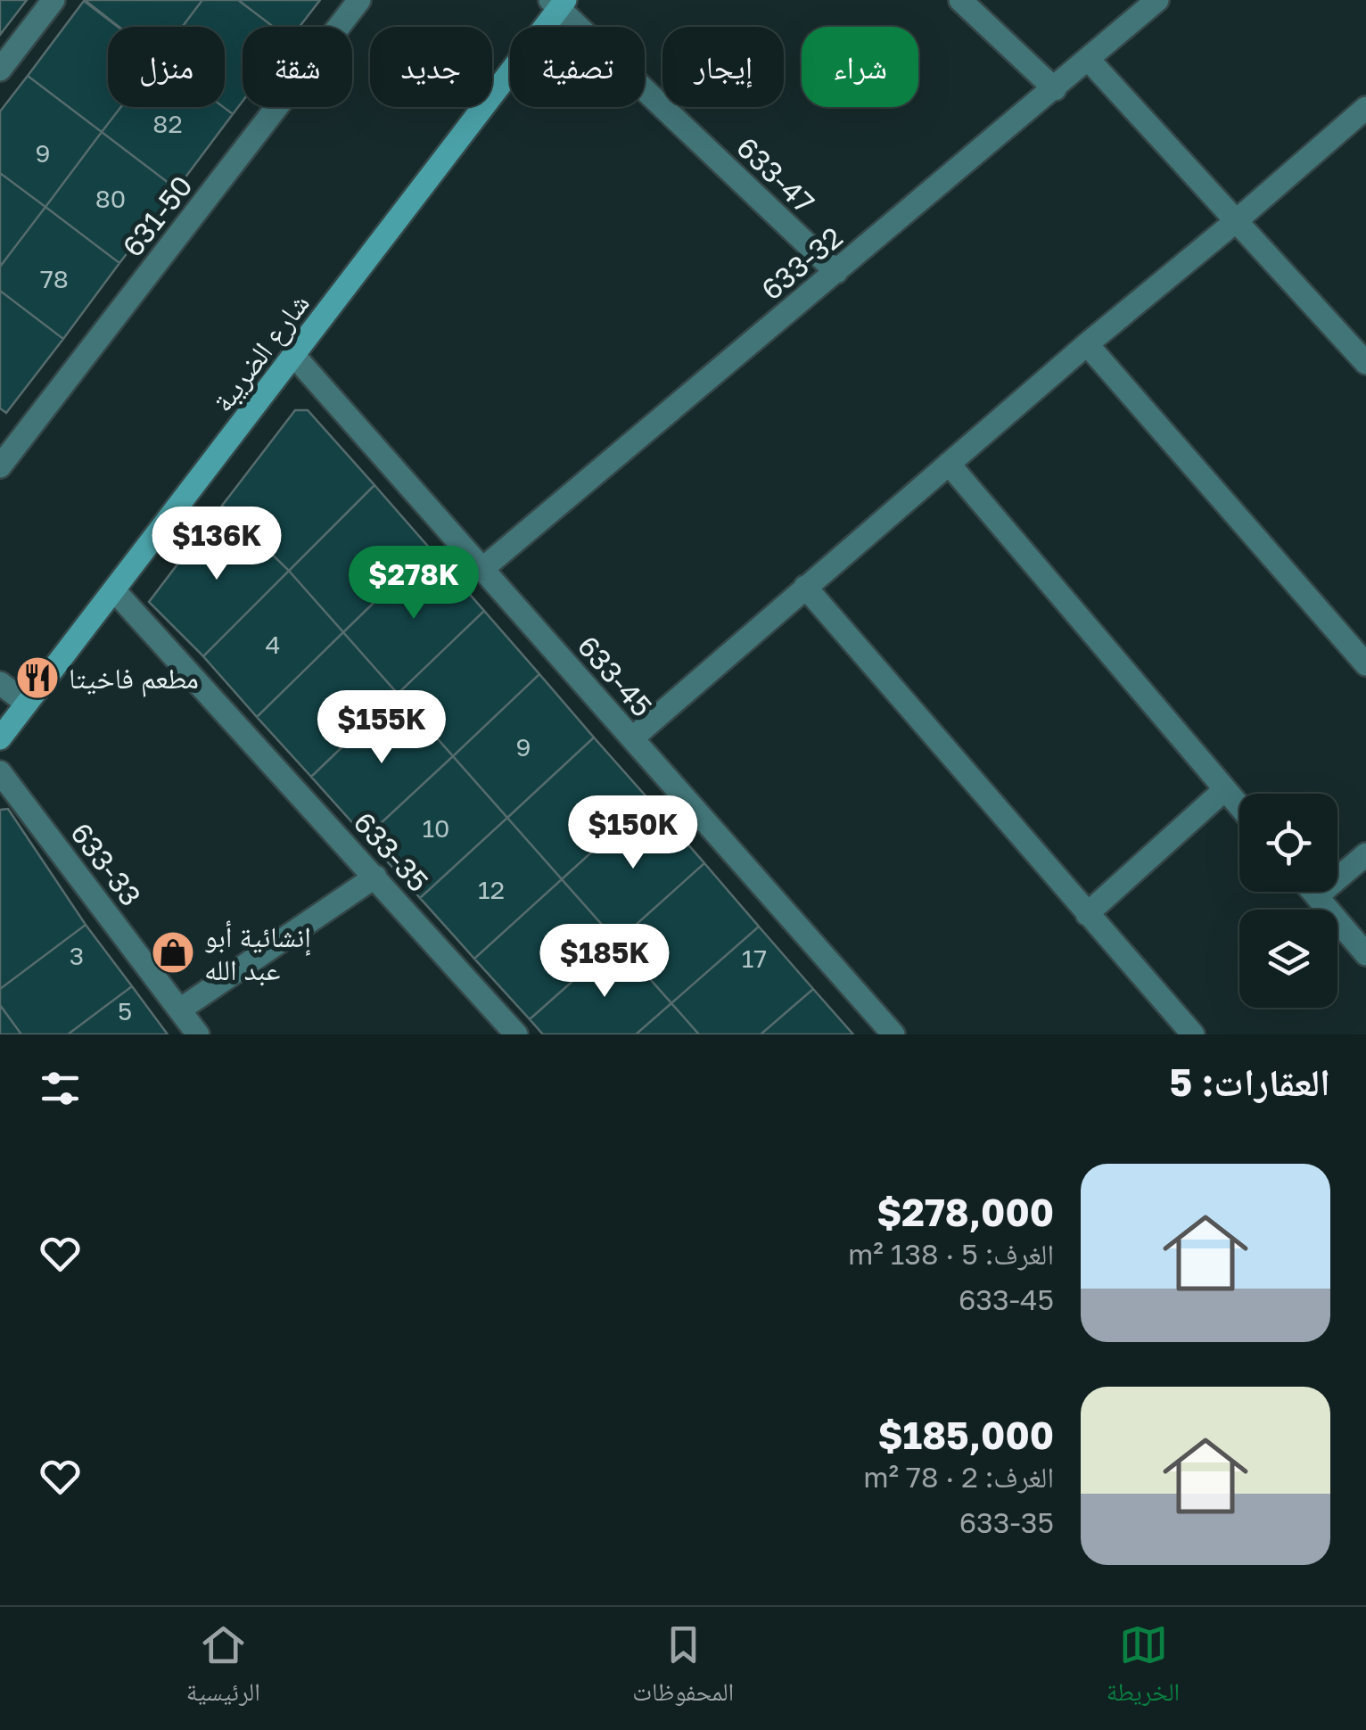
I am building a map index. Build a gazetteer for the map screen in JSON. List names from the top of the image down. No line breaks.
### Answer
{"streets":{"street":["633-47","631-50","633-32","شارع الضريبة","633-45","633-35","633-33"]},"crossings":[["633-47","633-32"],["633-47","شارع الضريبة"],["633-32","633-45"],["شارع الضريبة","633-45"],["شارع الضريبة","633-35"]],"places":{"restaurant":["مطعم فاخيتا"],"shop":["إنشائية أبو عبد الله"]},"house_numbers":["82","9","80","78","4","9","10","12","3","17","5"],"page":{"chip":["شراء","إيجار","تصفية","جديد","شقة","منزل"],"price":["$136K","$278K","$155K","$150K","$185K"],"heading":"العقارات: 5","list":[{"name":"$278,000","note":"الغرف: 5 · 138 m² · 633-45"},{"name":"$185,000","note":"الغرف: 2 · 78 m² · 633-35"}],"tabs":["الخريطة","المحفوظات","الرئيسية"]}}
